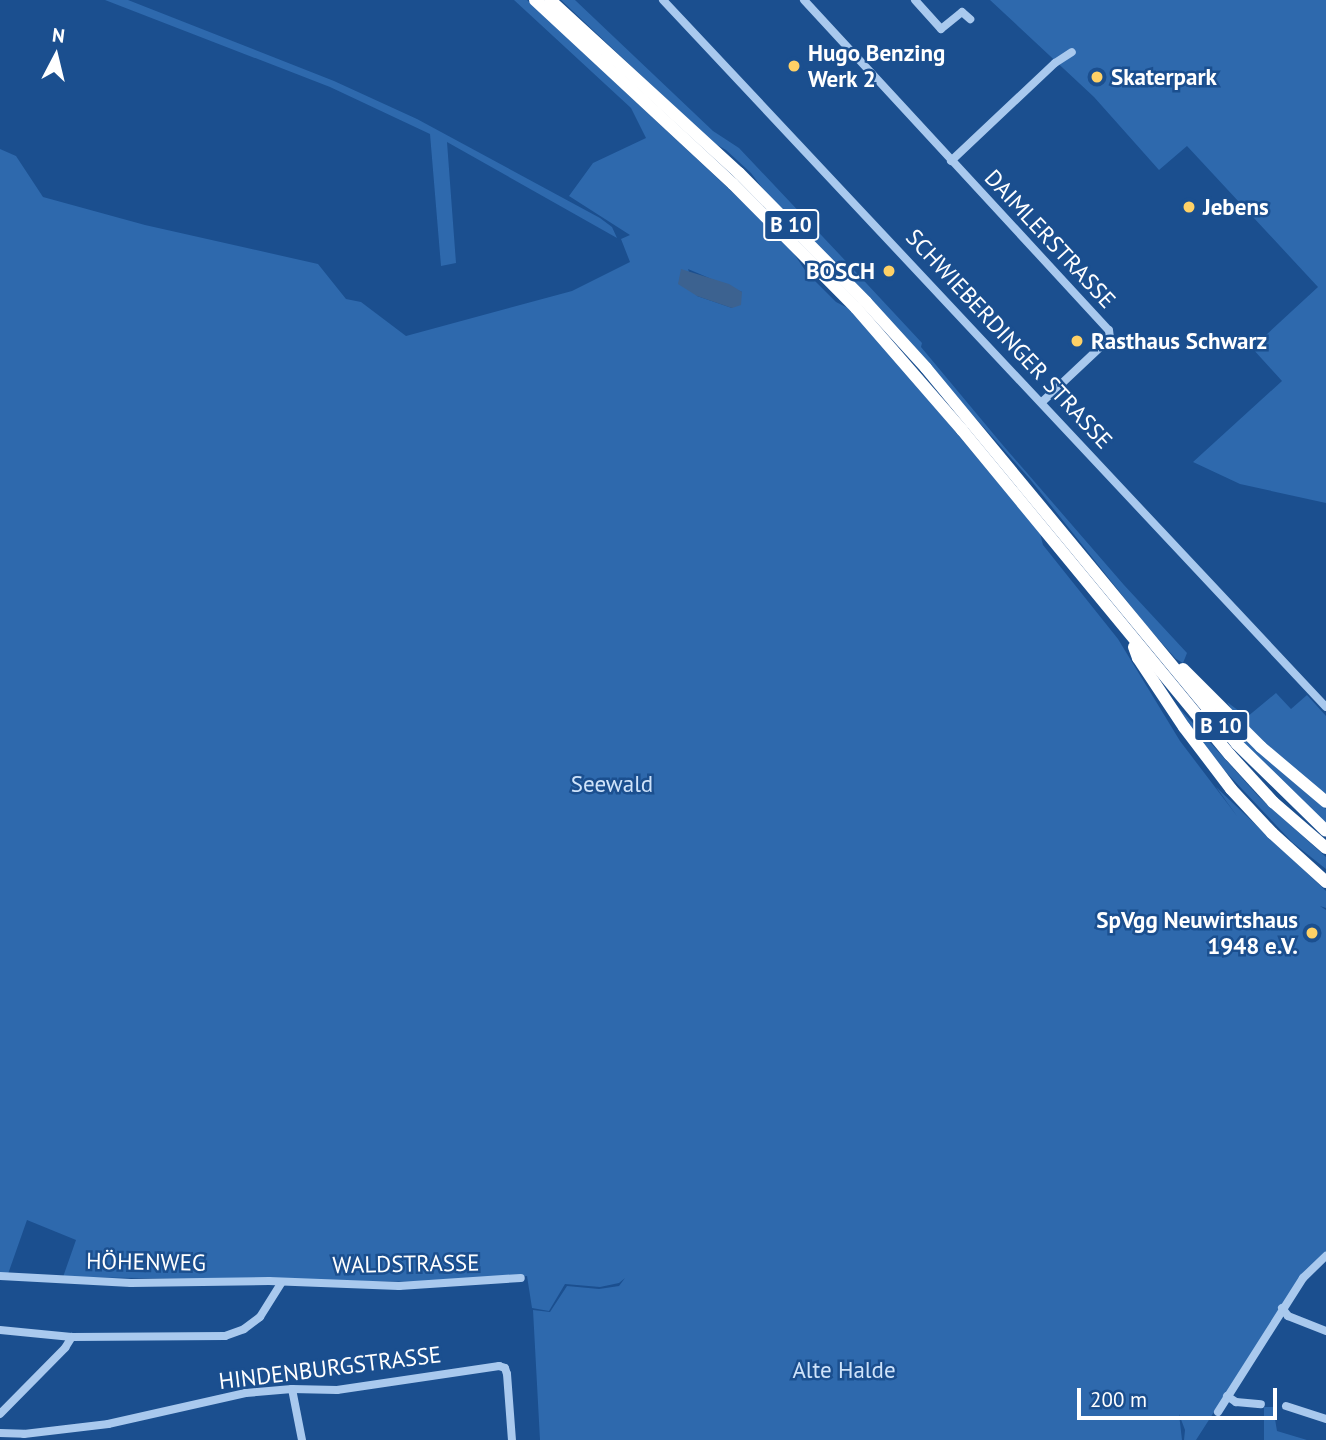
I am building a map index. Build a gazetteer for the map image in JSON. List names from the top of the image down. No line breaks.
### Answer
{"streets":{"highway":["B 10"],"street":["DAIMLERSTRASSE","SCHWIEBERDINGER STRASSE","HÖHENWEG","WALDSTRASSE","HINDENBURGSTRASSE"]},"crossings":[["DAIMLERSTRASSE","SCHWIEBERDINGER STRASSE"],["HÖHENWEG","WALDSTRASSE"]],"parks":["Seewald","Alte Halde"],"places":["Hugo Benzing Werk 2","Skaterpark","Jebens","BOSCH","Rasthaus Schwarz","SpVgg Neuwirtshaus 1948 e.V."],"scale_bar":"200 m","north":"top"}
